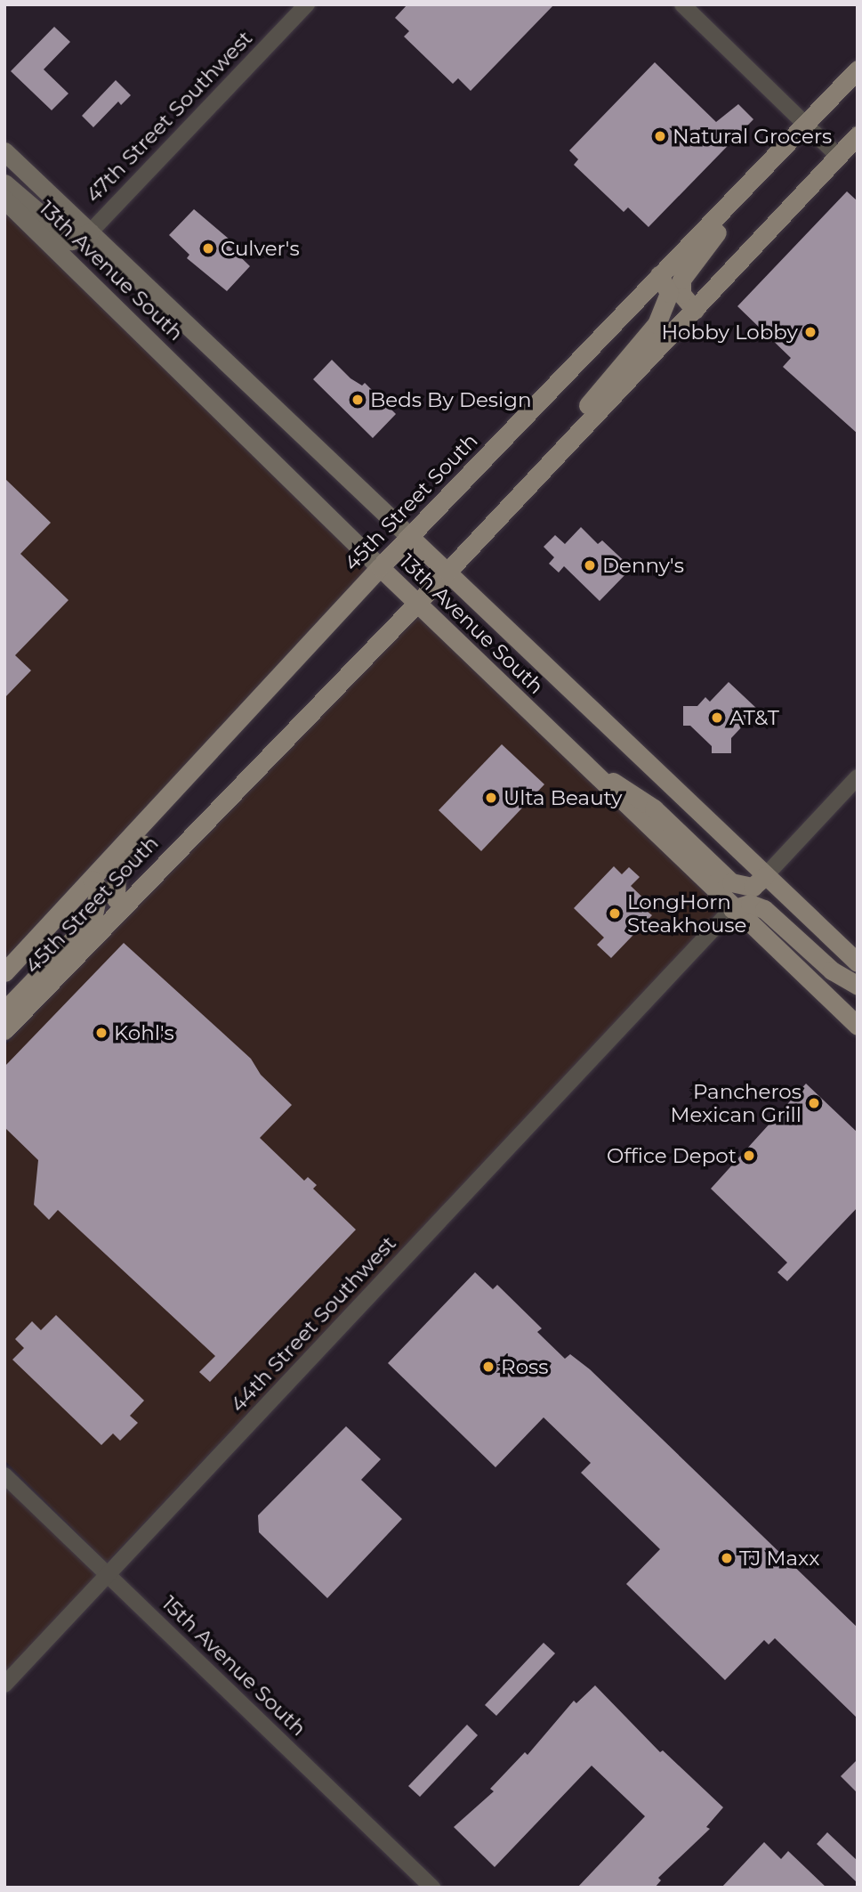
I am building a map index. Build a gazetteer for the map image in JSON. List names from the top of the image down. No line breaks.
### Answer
{"streets":{"main road":["13th Avenue South","45th Street South"],"street":["47th Street Southwest","44th Street Southwest","15th Avenue South"]},"crossings":[["47th Street Southwest","13th Avenue South"],["13th Avenue South","45th Street South"],["13th Avenue South","44th Street Southwest"],["44th Street Southwest","15th Avenue South"]],"places":["Natural Grocers","Culver's","Hobby Lobby","Beds By Design","Denny's","AT&T","Ulta Beauty","LongHorn Steakhouse","Kohl's","Pancheros Mexican Grill","Office Depot","Ross","TJ Maxx"]}
